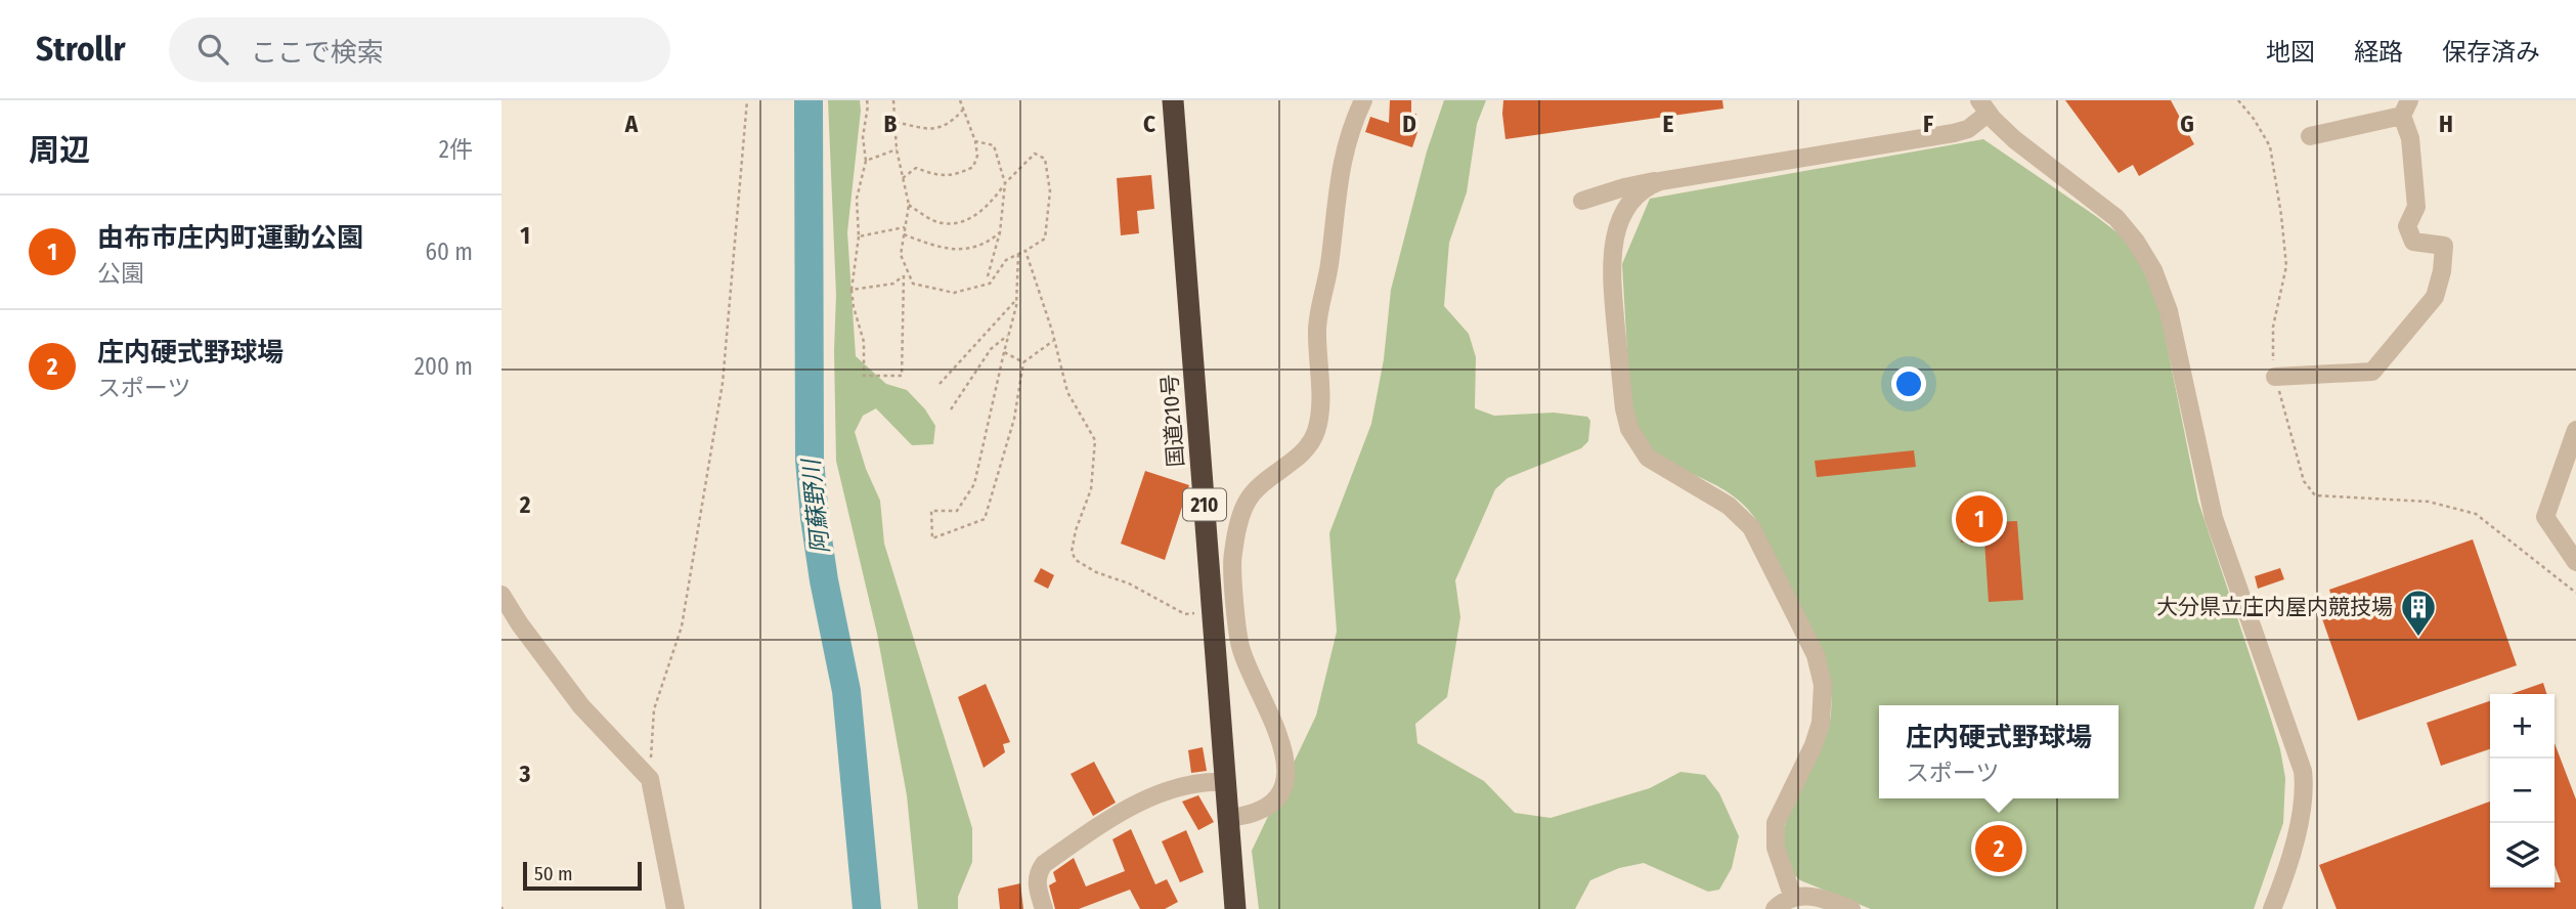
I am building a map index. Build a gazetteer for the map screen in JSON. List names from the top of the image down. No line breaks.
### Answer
{"streets":{"highway":["国道210号","210"]},"water":["阿蘇野川"],"places":{"building":["大分県立庄内屋内競技場"]},"scale_bar":"50 m","page":{"header":"Strollr","search":"ここで検索","nav":["地図","経路","保存済み"],"heading":["周辺","2件"],"list":[{"mark":"1","name":"由布市庄内町運動公園","note":"公園","value":"60 m"},{"mark":"2","name":"庄内硬式野球場","note":"スポーツ","value":"200 m"}],"pins":["1","2"],"map_buttons":["+","−"],"popup":["庄内硬式野球場","スポーツ"],"scale":"50 m"},"grid":{"columns":["A","B","C","D","E","F","G","H"],"rows":["1","2","3"]}}
